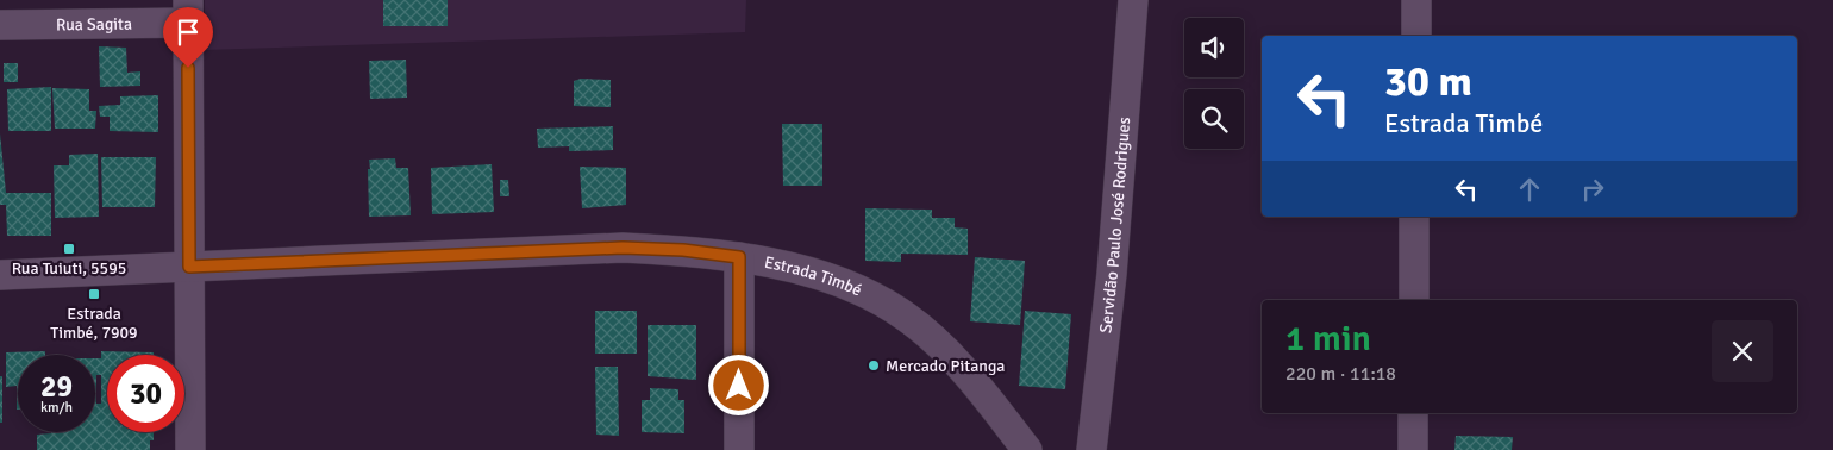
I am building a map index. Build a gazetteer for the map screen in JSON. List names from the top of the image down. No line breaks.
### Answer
{"streets":{"street":["Rua Sagita","Servidão Paulo José Rodrigues","Estrada Timbé"]},"places":{"transit":["Rua Tuiuti, 5595","Estrada Timbé, 7909"],"other":["Mercado Pitanga"]},"page":{"turn":["30 m","Estrada Timbé"],"heading":["1 min","220 m · 11:18"],"speed":"29 km/h","limit":"30"}}
